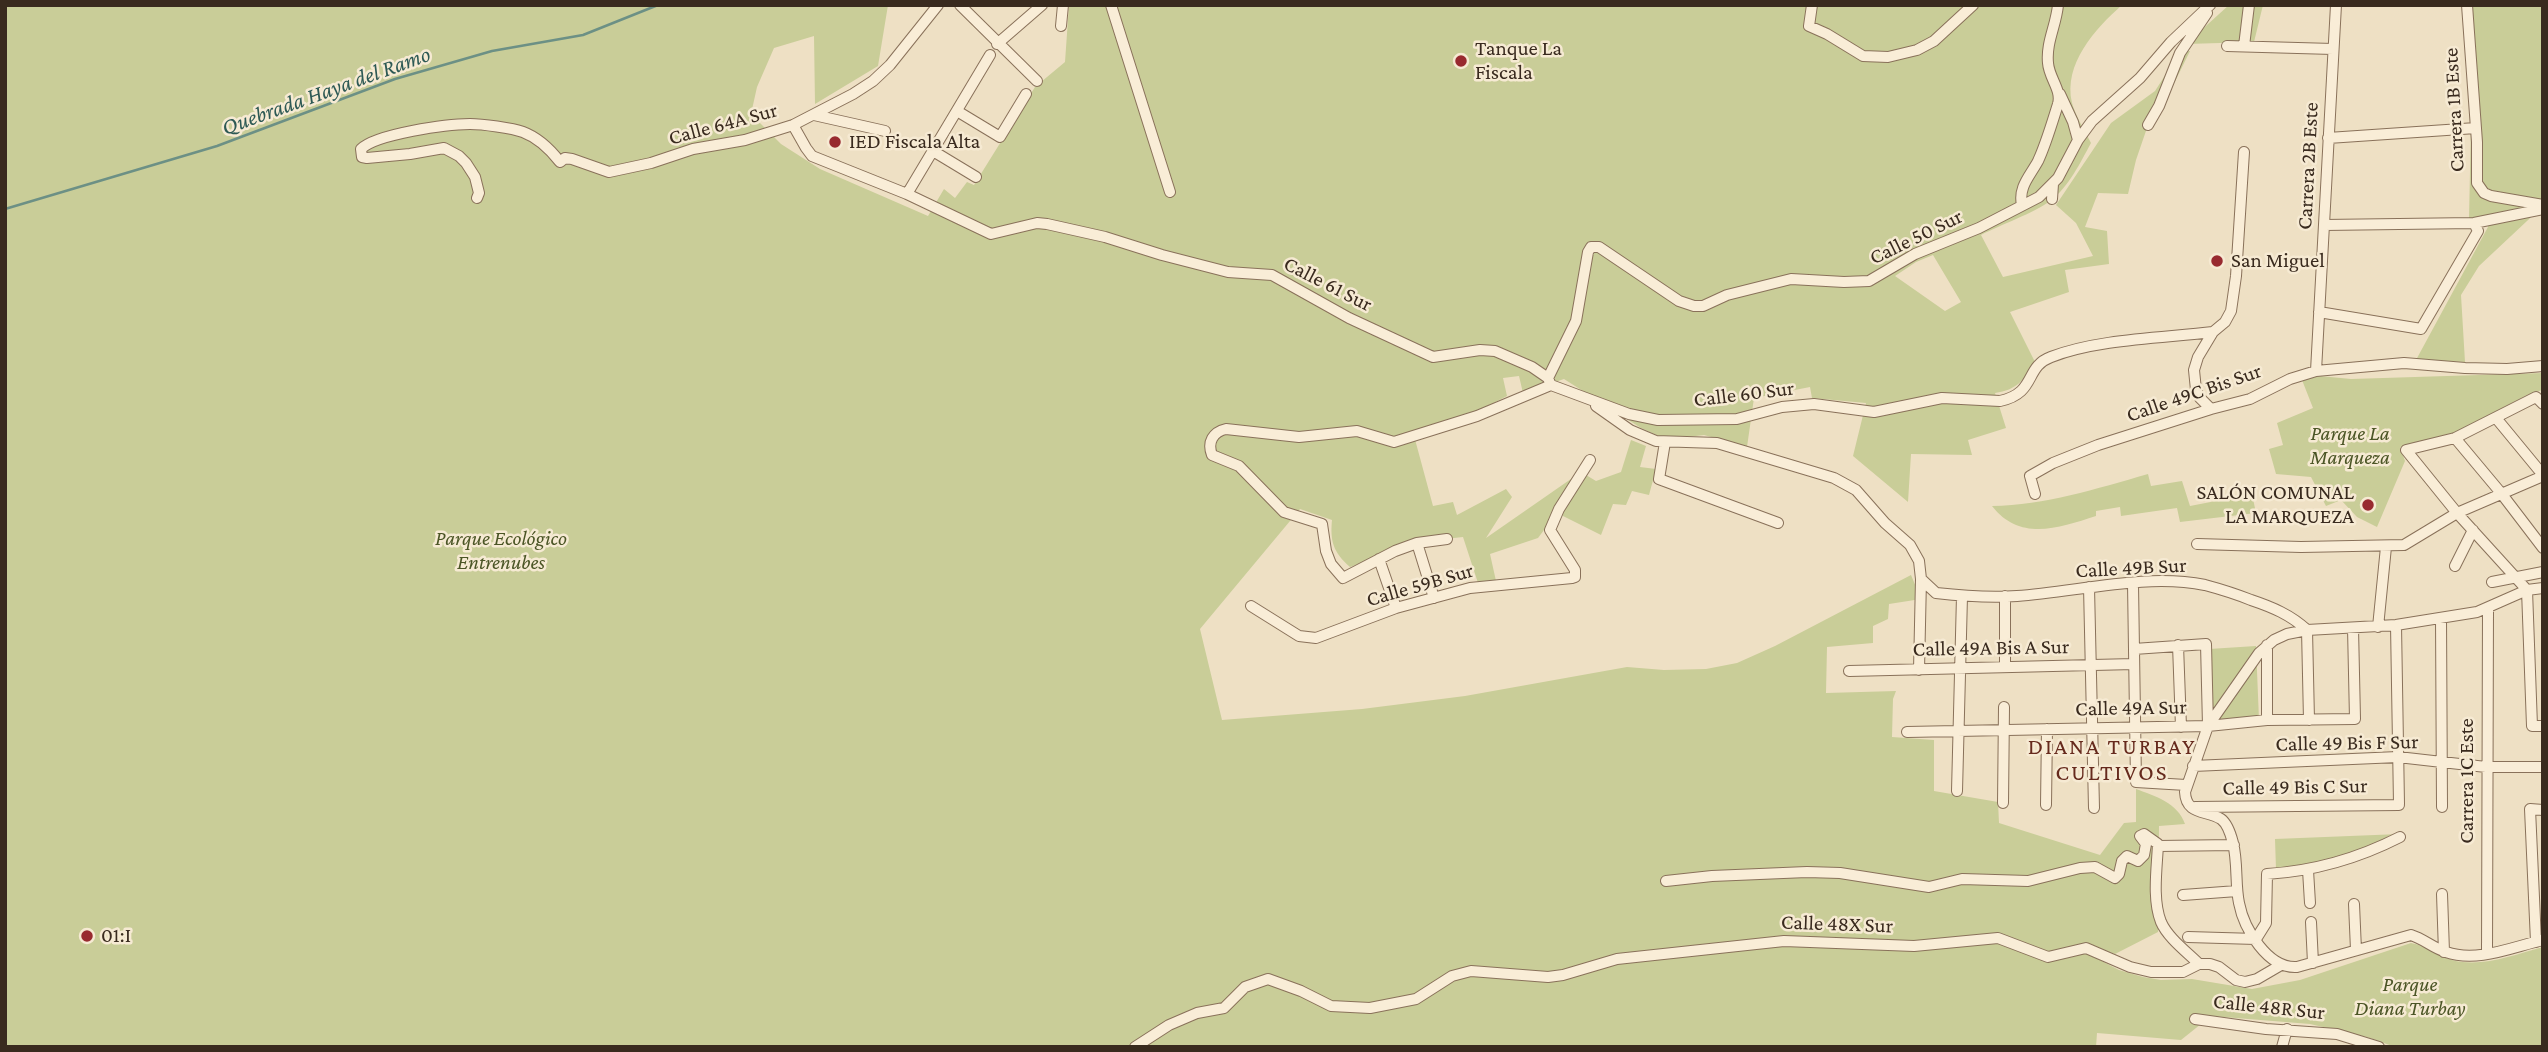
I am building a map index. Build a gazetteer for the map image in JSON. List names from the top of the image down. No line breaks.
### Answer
{"streets":{"street":["Carrera 1B Este","Calle 64A Sur","Carrera 2B Este","Calle 50 Sur","Calle 61 Sur","Calle 49C Bis Sur","Calle 60 Sur","Calle 49B Sur","Calle 59B Sur","Calle 49A Bis A Sur","Calle 49A Sur","Calle 49 Bis F Sur","Carrera 1C Este","Calle 49 Bis C Sur","Calle 48X Sur","Calle 48R Sur"]},"crossings":[["Carrera 2B Este","Calle 49C Bis Sur"],["Calle 50 Sur","Calle 61 Sur"],["Calle 50 Sur","Calle 60 Sur"],["Calle 61 Sur","Calle 60 Sur"],["Calle 49 Bis F Sur","Carrera 1C Este"],["Calle 49 Bis F Sur","Calle 49 Bis C Sur"]],"districts":["DIANA TURBAY CULTIVOS"],"water":["Quebrada Haya del Ramo"],"parks":["Parque La Marqueza","Parque Ecológico Entrenubes","Parque Diana Turbay"],"places":["Tanque La Fiscala","IED Fiscala Alta","San Miguel","SALÓN COMUNAL LA MARQUEZA","01:I"]}
